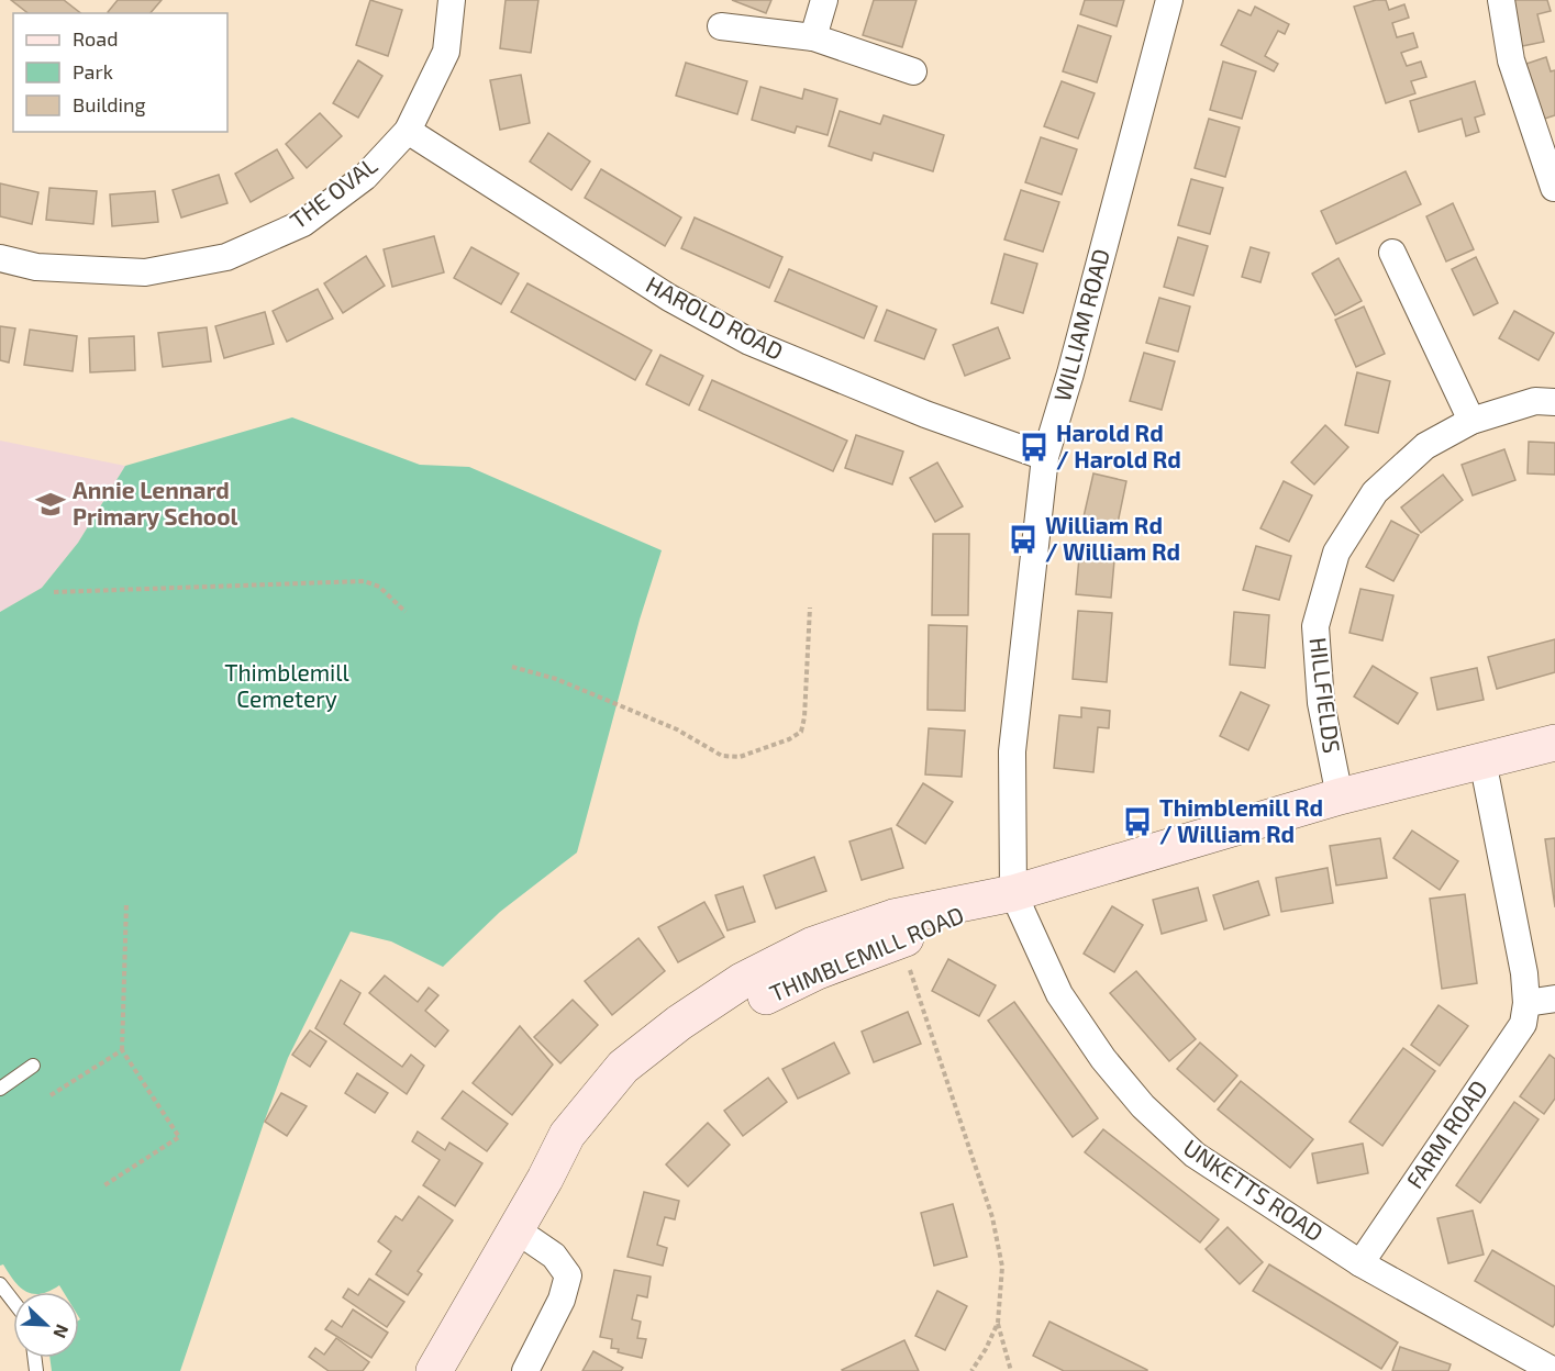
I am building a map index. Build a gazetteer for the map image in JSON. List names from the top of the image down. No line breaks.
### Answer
{"streets":{"main road":["THIMBLEMILL ROAD"],"street":["THE OVAL","HAROLD ROAD","WILLIAM ROAD","HILLFIELDS","FARM ROAD","UNKETTS ROAD"]},"crossings":[["THE OVAL","HAROLD ROAD"],["HAROLD ROAD","WILLIAM ROAD"],["WILLIAM ROAD","THIMBLEMILL ROAD"],["WILLIAM ROAD","UNKETTS ROAD"],["HILLFIELDS","THIMBLEMILL ROAD"],["THIMBLEMILL ROAD","FARM ROAD"],["THIMBLEMILL ROAD","UNKETTS ROAD"],["FARM ROAD","UNKETTS ROAD"]],"parks":["Thimblemill Cemetery"],"places":{"bus stop":["Harold Rd / Harold Rd","William Rd / William Rd","Thimblemill Rd / William Rd"],"school or university":["Annie Lennard Primary School"]},"legend":["Road","Park","Building"],"north":"bottom right"}
